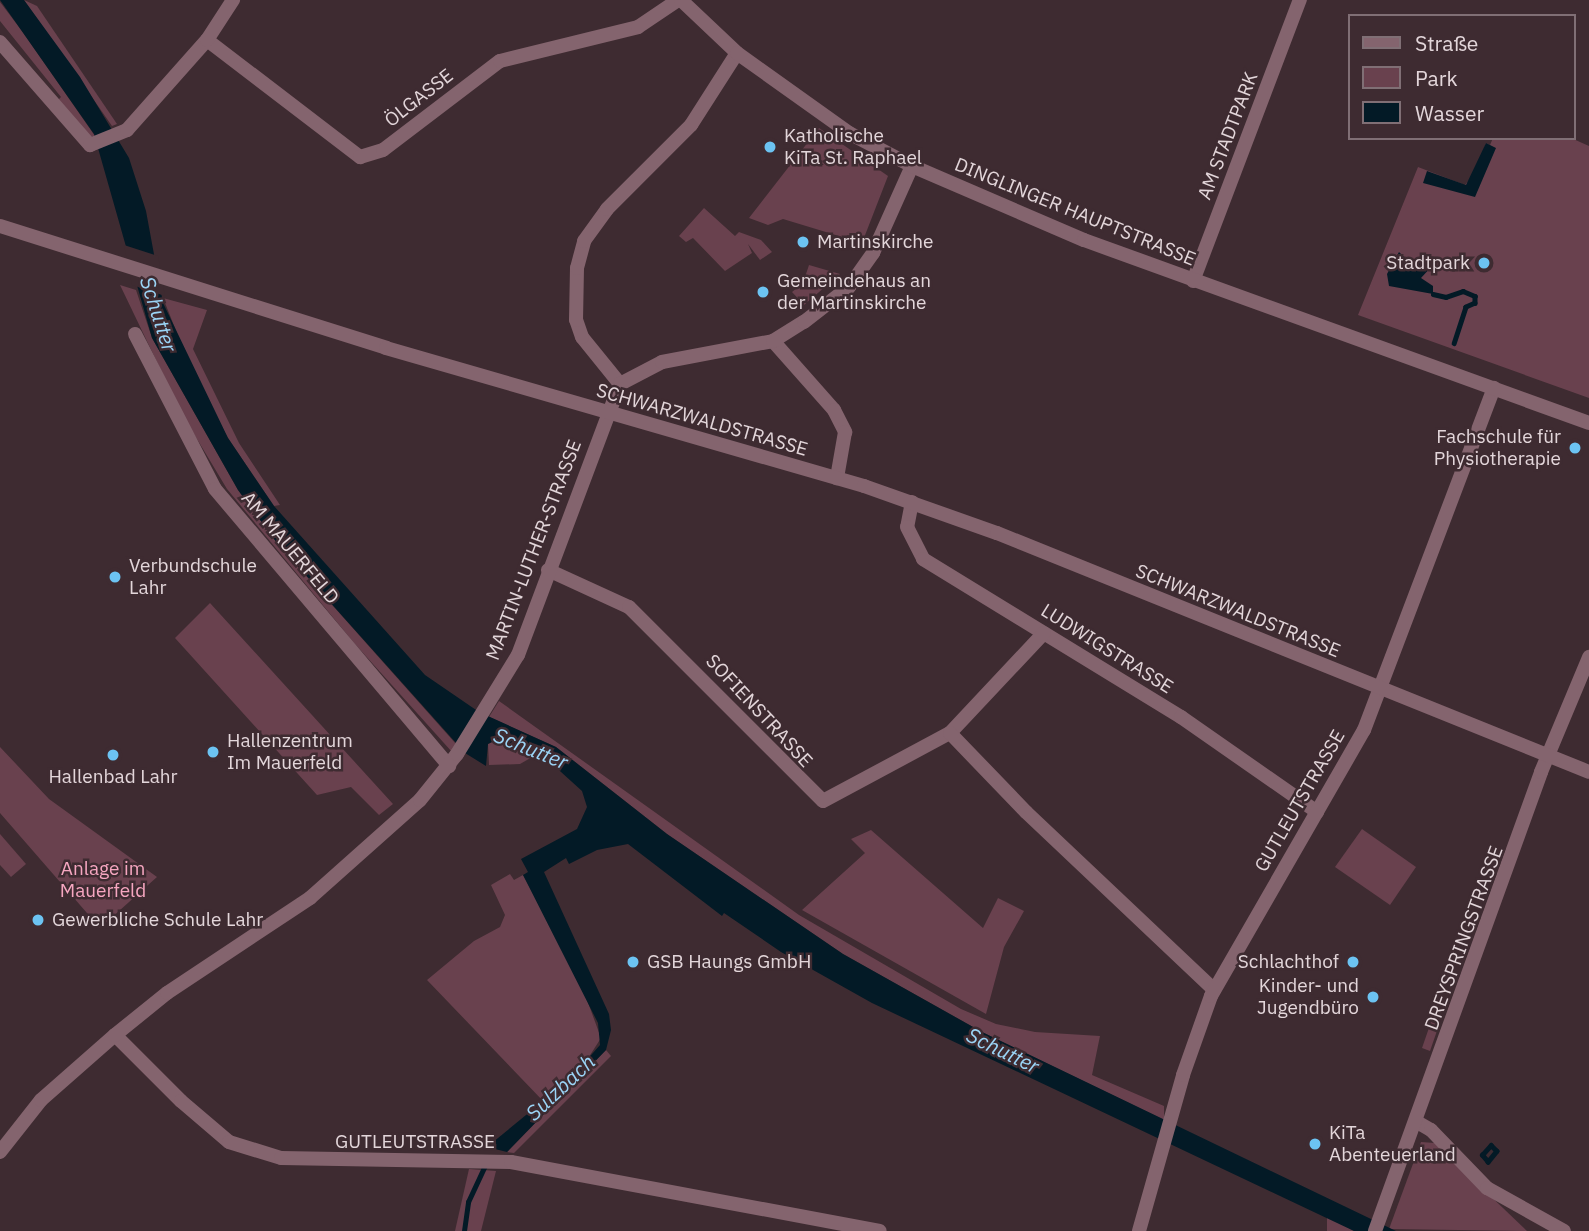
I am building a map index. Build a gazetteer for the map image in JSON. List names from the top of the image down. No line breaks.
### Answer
{"streets":{"street":["ÖLGASSE","AM STADTPARK","DINGLINGER HAUPTSTRASSE","SCHWARZWALDSTRASSE","AM MAUERFELD","MARTIN-LUTHER-STRASSE","LUDWIGSTRASSE","SOFIENSTRASSE","GUTLEUTSTRASSE","DREYSPRINGSTRASSE"]},"crossings":[["ÖLGASSE","DINGLINGER HAUPTSTRASSE"],["AM STADTPARK","DINGLINGER HAUPTSTRASSE"],["DINGLINGER HAUPTSTRASSE","GUTLEUTSTRASSE"],["SCHWARZWALDSTRASSE","MARTIN-LUTHER-STRASSE"],["SCHWARZWALDSTRASSE","LUDWIGSTRASSE"],["SCHWARZWALDSTRASSE","GUTLEUTSTRASSE"],["SCHWARZWALDSTRASSE","DREYSPRINGSTRASSE"],["AM MAUERFELD","MARTIN-LUTHER-STRASSE"],["MARTIN-LUTHER-STRASSE","SOFIENSTRASSE"],["MARTIN-LUTHER-STRASSE","GUTLEUTSTRASSE"],["LUDWIGSTRASSE","SOFIENSTRASSE"],["LUDWIGSTRASSE","GUTLEUTSTRASSE"]],"water":["Schutter","Sulzbach"],"parks":["Anlage im Mauerfeld"],"places":["Katholische KiTa St. Raphael","Martinskirche","Stadtpark","Gemeindehaus an der Martinskirche","Fachschule für Physiotherapie","Verbundschule Lahr","Hallenzentrum Im Mauerfeld","Hallenbad Lahr","Gewerbliche Schule Lahr","GSB Haungs GmbH","Schlachthof","Kinder- und Jugendbüro","KiTa Abenteuerland"],"legend":["Straße","Park","Wasser"]}
